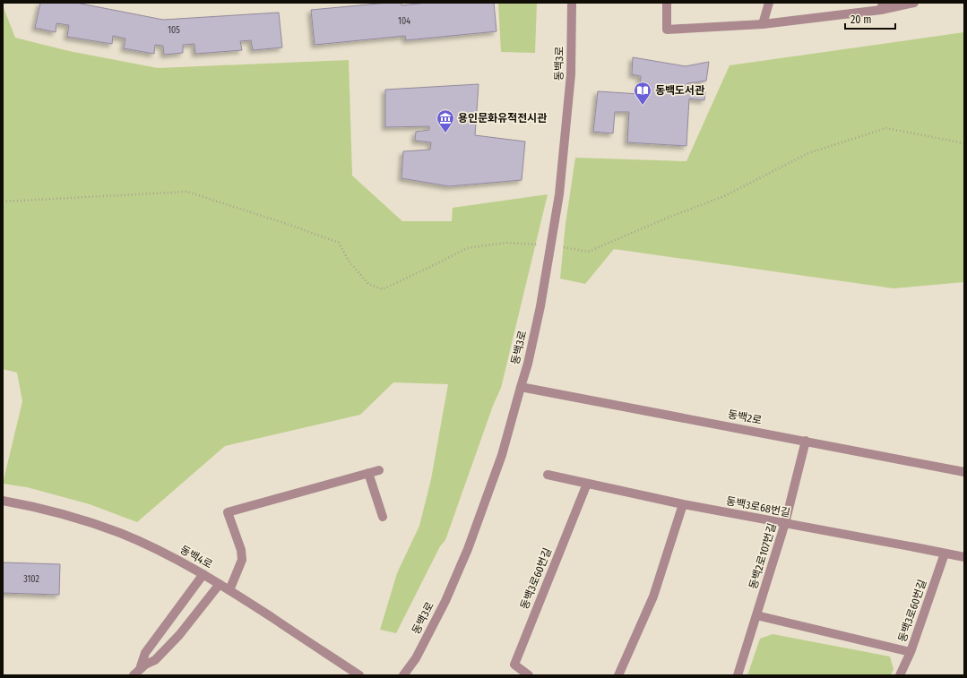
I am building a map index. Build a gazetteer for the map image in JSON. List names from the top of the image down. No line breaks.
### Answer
{"streets":{"street":["동백3로","동백2로","동백3로68번길","동백2로107번길","동백4로","동백3로60번길"]},"crossings":[["동백3로","동백2로"],["동백2로","동백2로107번길"],["동백3로68번길","동백2로107번길"],["동백3로68번길","동백3로60번길"]],"places":{"library":["동백도서관"],"museum":["용인문화유적전시관"]},"house_numbers":["104","105","3102"],"scale_bar":"20 m"}
